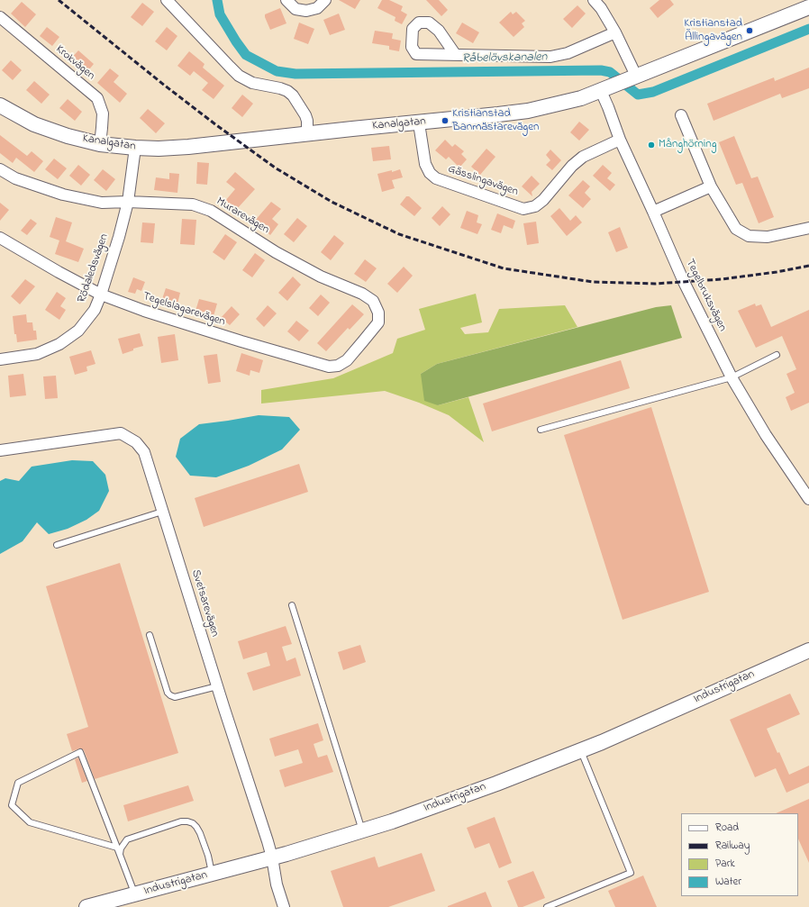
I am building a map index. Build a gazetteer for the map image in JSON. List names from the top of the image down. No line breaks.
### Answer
{"streets":{"street":["Krokvägen","Kanalgatan","Gässlingavägen","Murarevägen","Rödaledsvägen","Tegelbruksvägen","Tegelslagarevägen","Svetsarevägen","Industrigatan"]},"crossings":[["Krokvägen","Kanalgatan"],["Kanalgatan","Gässlingavägen"],["Kanalgatan","Rödaledsvägen"],["Kanalgatan","Tegelbruksvägen"],["Gässlingavägen","Tegelbruksvägen"],["Murarevägen","Rödaledsvägen"],["Murarevägen","Tegelslagarevägen"],["Rödaledsvägen","Tegelslagarevägen"],["Svetsarevägen","Industrigatan"]],"water":["Råbelövskanalen"],"places":["Kristianstad Ällingavägen","Kristianstad Banmästarevägen","Månghörning"],"legend":["Road","Railway","Park","Water"]}
